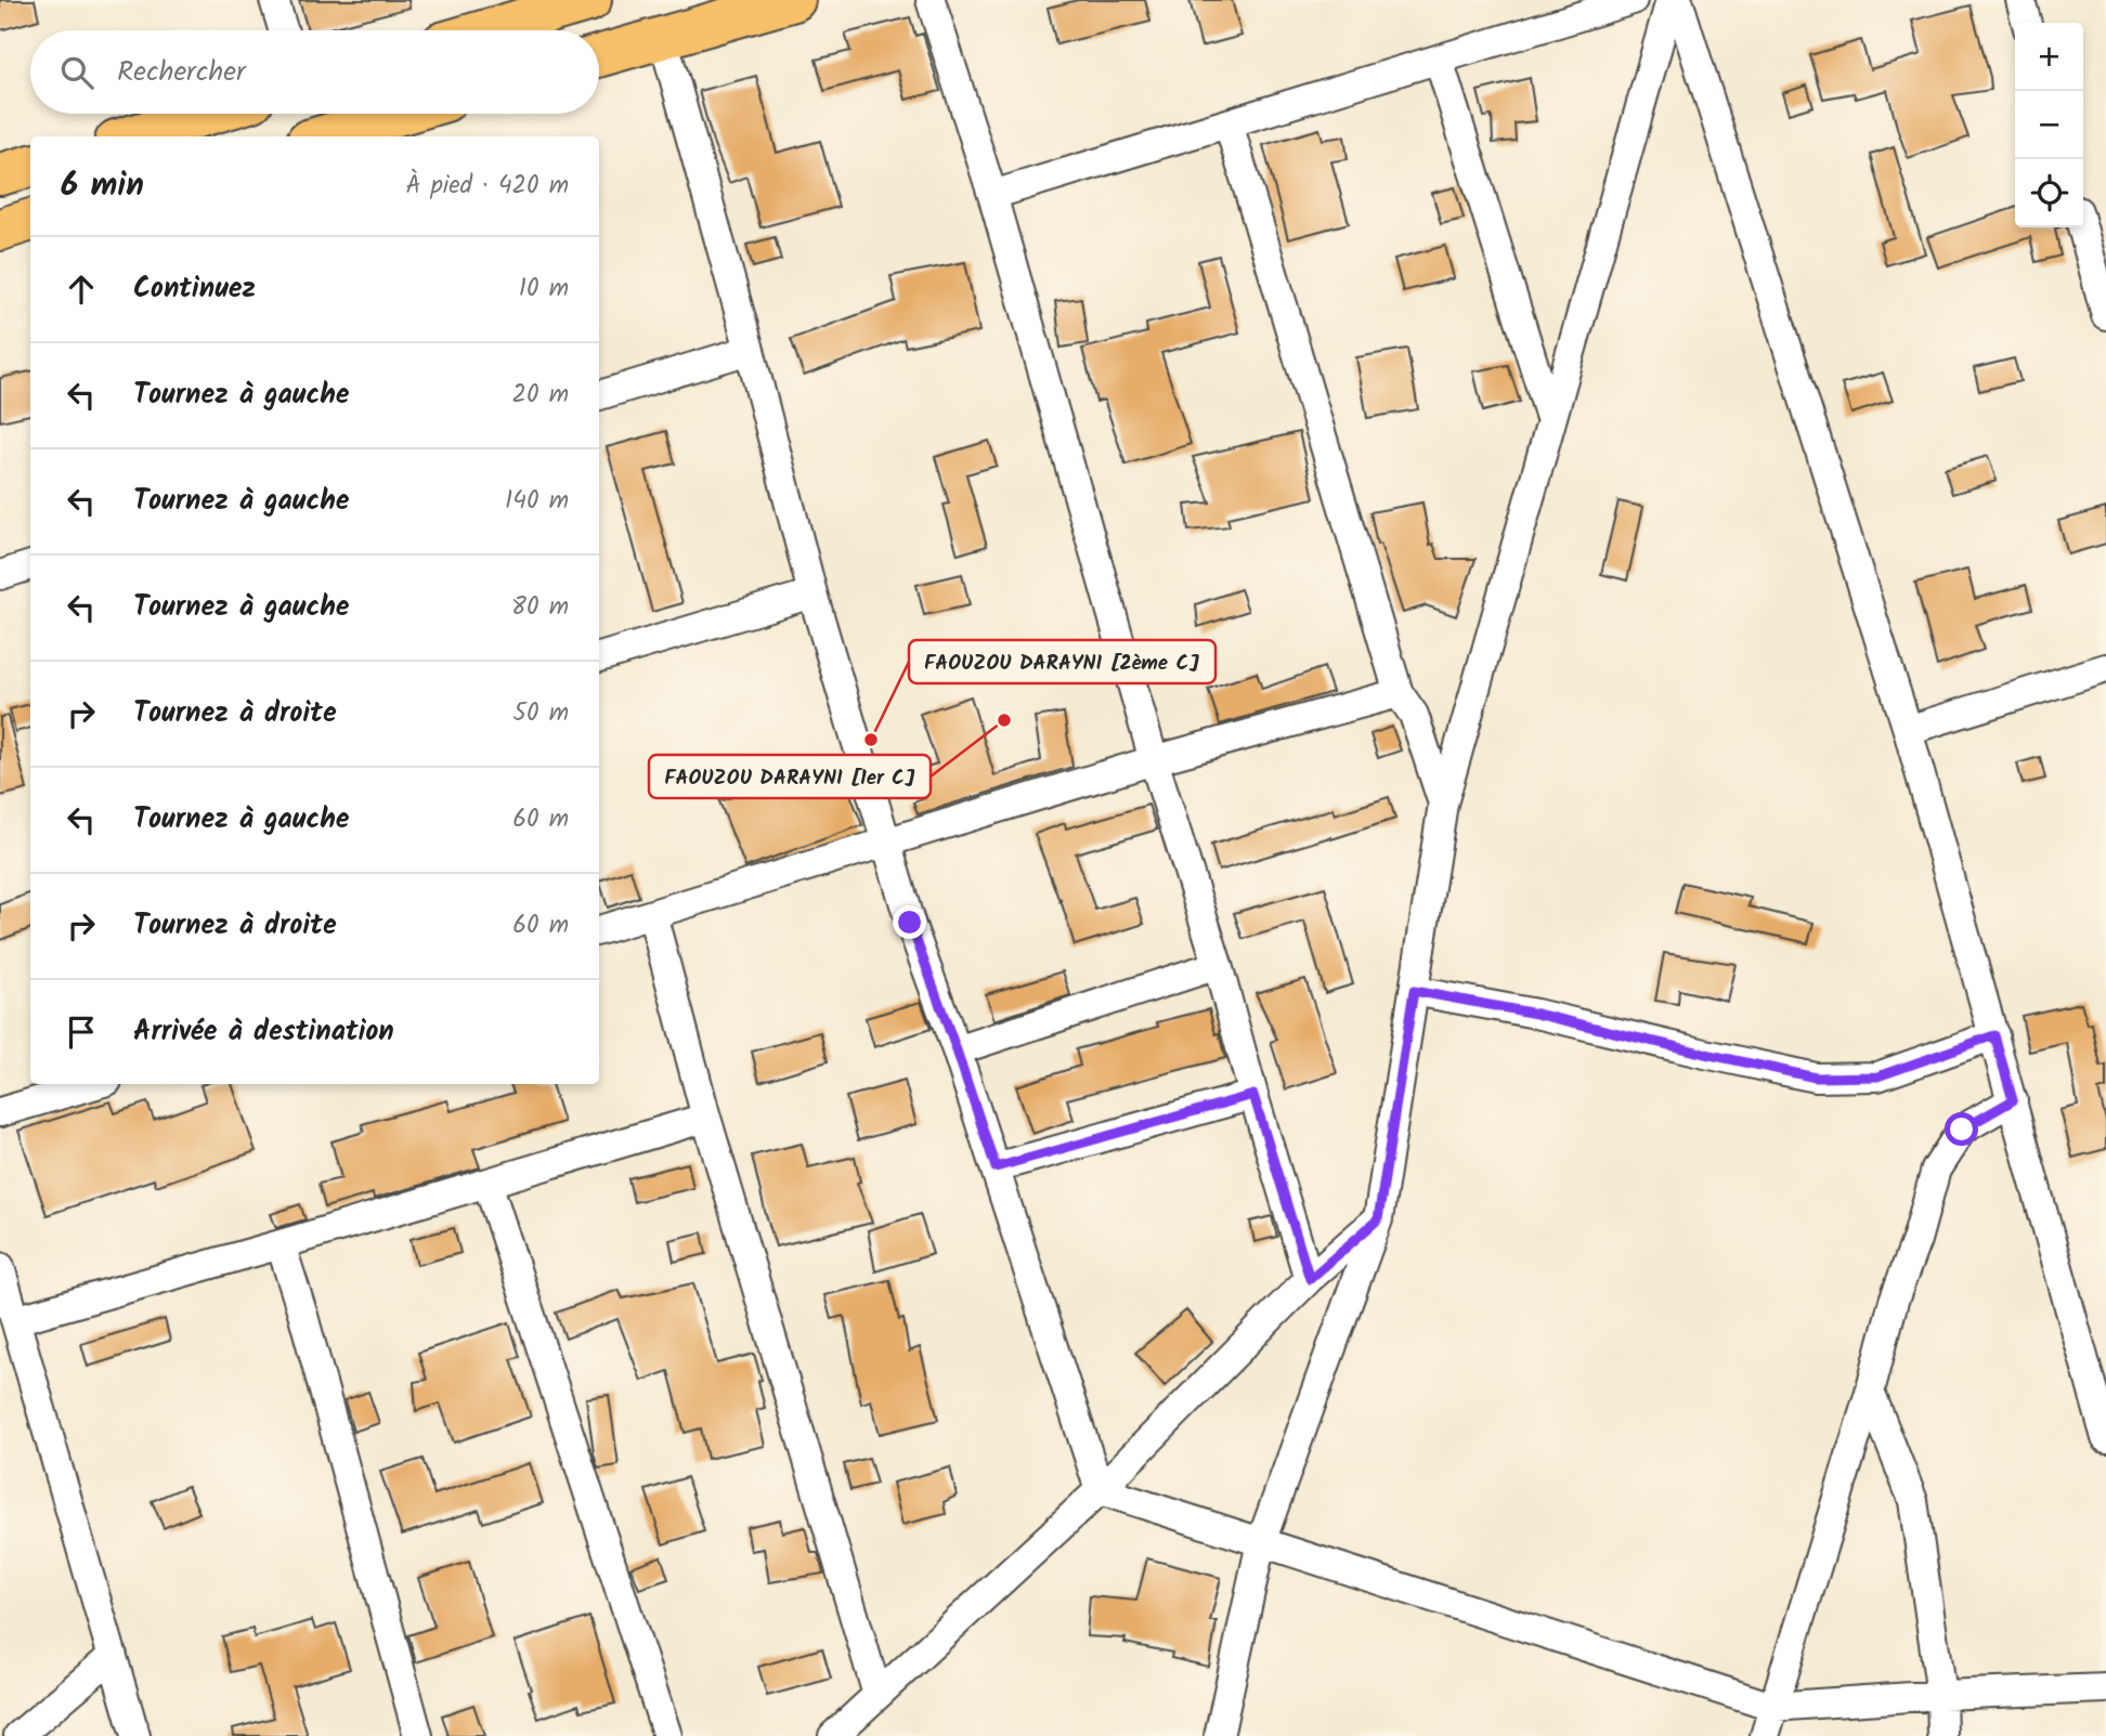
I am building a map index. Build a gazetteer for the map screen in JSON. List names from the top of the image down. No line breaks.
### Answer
{"places":["FAOUZOU DARAYNI [1er C]","FAOUZOU DARAYNI [2ème C]"],"page":{"map_buttons":["+","−"],"search":"Rechercher","heading":["6 min","À pied · 420 m"],"list":[["Continuez","10 m"],["Tournez à gauche","20 m"],["Tournez à gauche","140 m"],["Tournez à gauche","80 m"],["Tournez à droite","50 m"],["Tournez à gauche","60 m"],["Tournez à droite","60 m"],"Arrivée à destination"]}}
